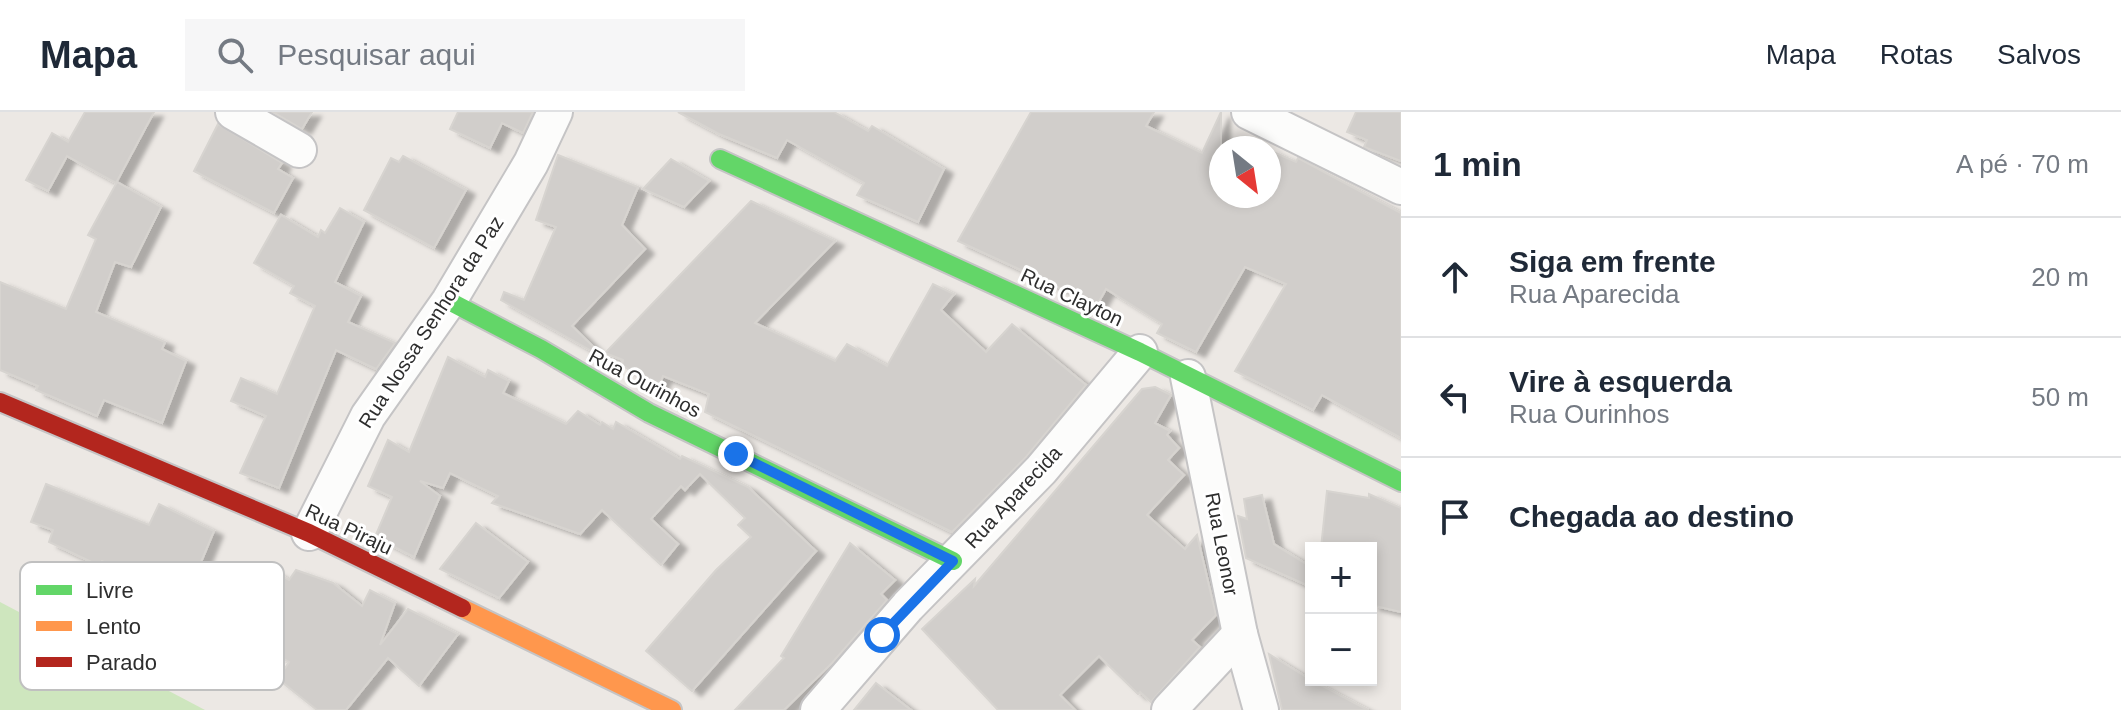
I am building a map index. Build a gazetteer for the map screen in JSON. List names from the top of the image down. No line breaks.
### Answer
{"streets":{"street":["Rua Clayton","Rua Nossa Senhora da Paz","Rua Ourinhos","Rua Aparecida","Rua Piraju","Rua Leonor"]},"crossings":[["Rua Clayton","Rua Aparecida"],["Rua Clayton","Rua Leonor"],["Rua Nossa Senhora da Paz","Rua Ourinhos"],["Rua Nossa Senhora da Paz","Rua Piraju"],["Rua Ourinhos","Rua Aparecida"]],"legend":["Livre","Lento","Parado"],"north":"bottom right","page":{"header":"Mapa","search":"Pesquisar aqui","nav":["Mapa","Rotas","Salvos"],"heading":["1 min","A pé · 70 m"],"list":[["Siga em frente","Rua Aparecida","20 m"],["Vire à esquerda","Rua Ourinhos","50 m"],"Chegada ao destino"],"map_buttons":["+","−"]}}
